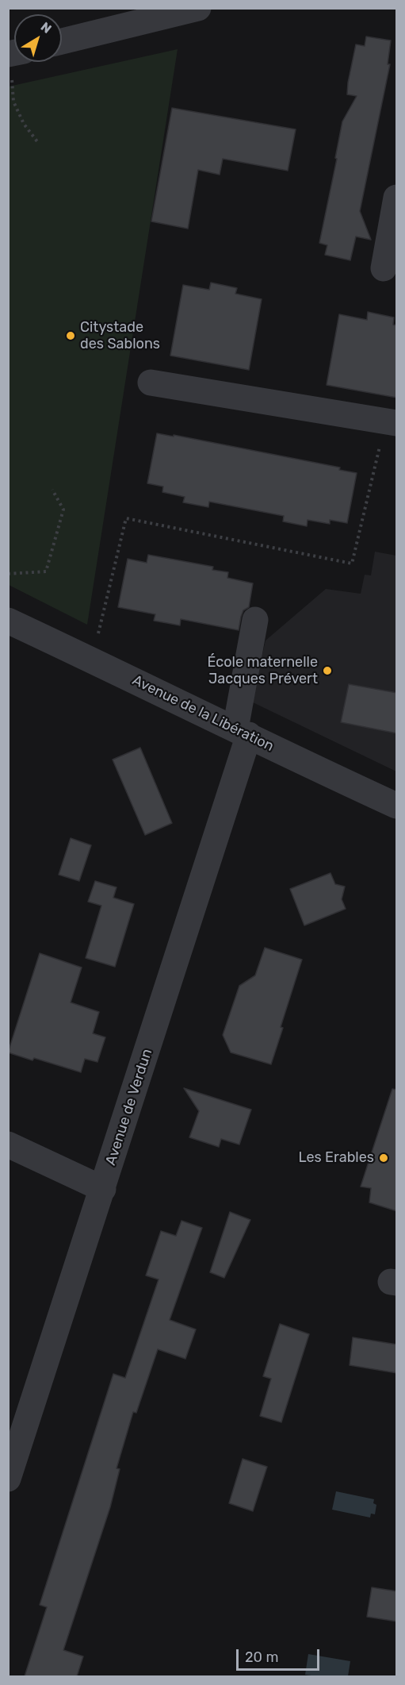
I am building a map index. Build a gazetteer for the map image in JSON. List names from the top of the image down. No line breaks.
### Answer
{"streets":{"street":["Avenue de la Libération","Avenue de Verdun"]},"crossings":[["Avenue de la Libération","Avenue de Verdun"]],"places":["Citystade des Sablons","École maternelle Jacques Prévert","Les Erables"],"scale_bar":"20 m","north":"top right"}
